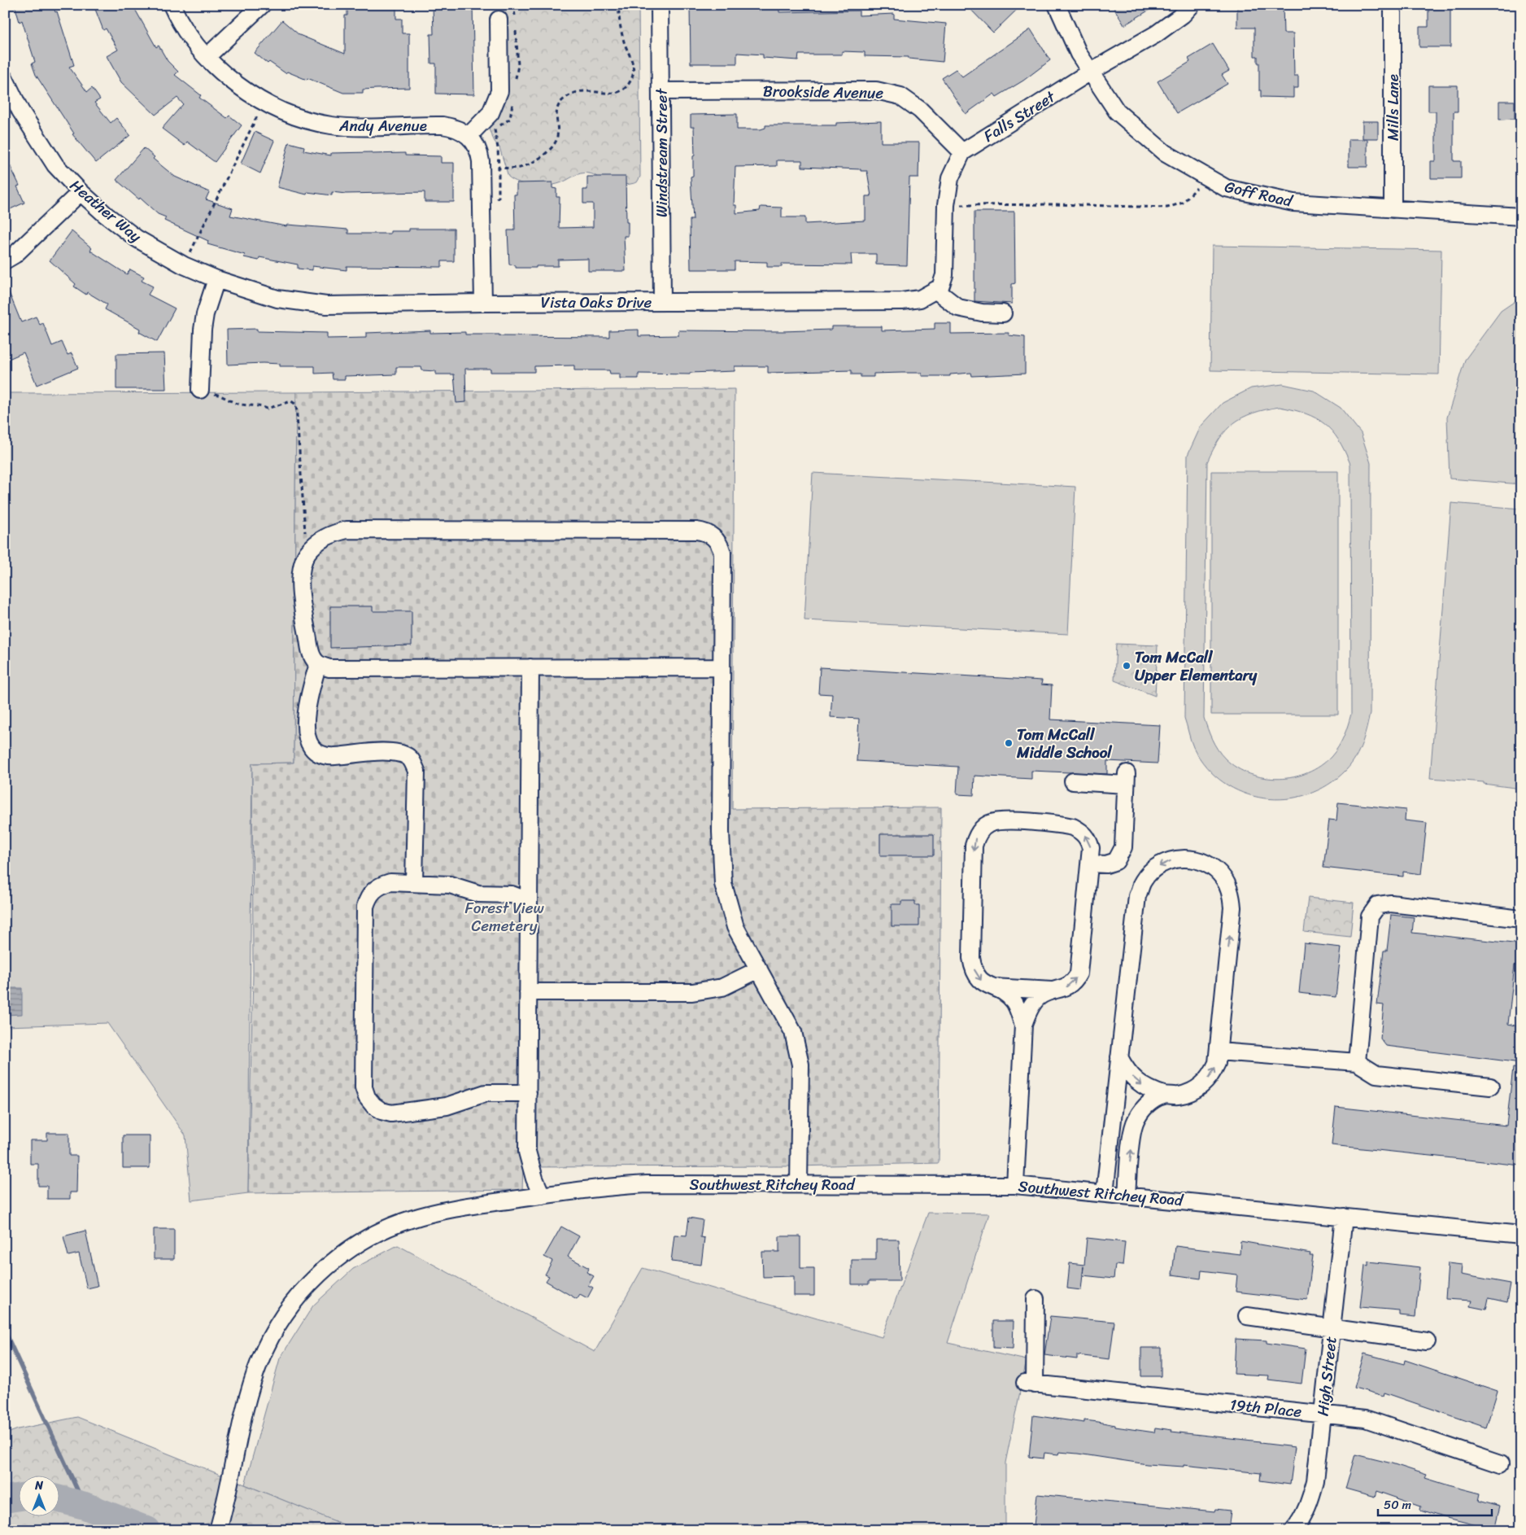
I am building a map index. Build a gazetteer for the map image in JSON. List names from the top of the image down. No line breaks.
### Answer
{"streets":{"street":["Brookside Avenue","Mills Lane","Falls Street","Andy Avenue","Windstream Street","Goff Road","Heather Way","Vista Oaks Drive","Southwest Ritchey Road","High Street","19th Place"]},"crossings":[["Brookside Avenue","Falls Street"],["Brookside Avenue","Windstream Street"],["Mills Lane","Goff Road"],["Falls Street","Goff Road"],["Andy Avenue","Vista Oaks Drive"],["Windstream Street","Vista Oaks Drive"],["Heather Way","Vista Oaks Drive"],["Southwest Ritchey Road","High Street"],["High Street","19th Place"]],"parks":["Forest View Cemetery"],"places":["Tom McCall Upper Elementary","Tom McCall Middle School"],"scale_bar":"50 m","north":"top"}
